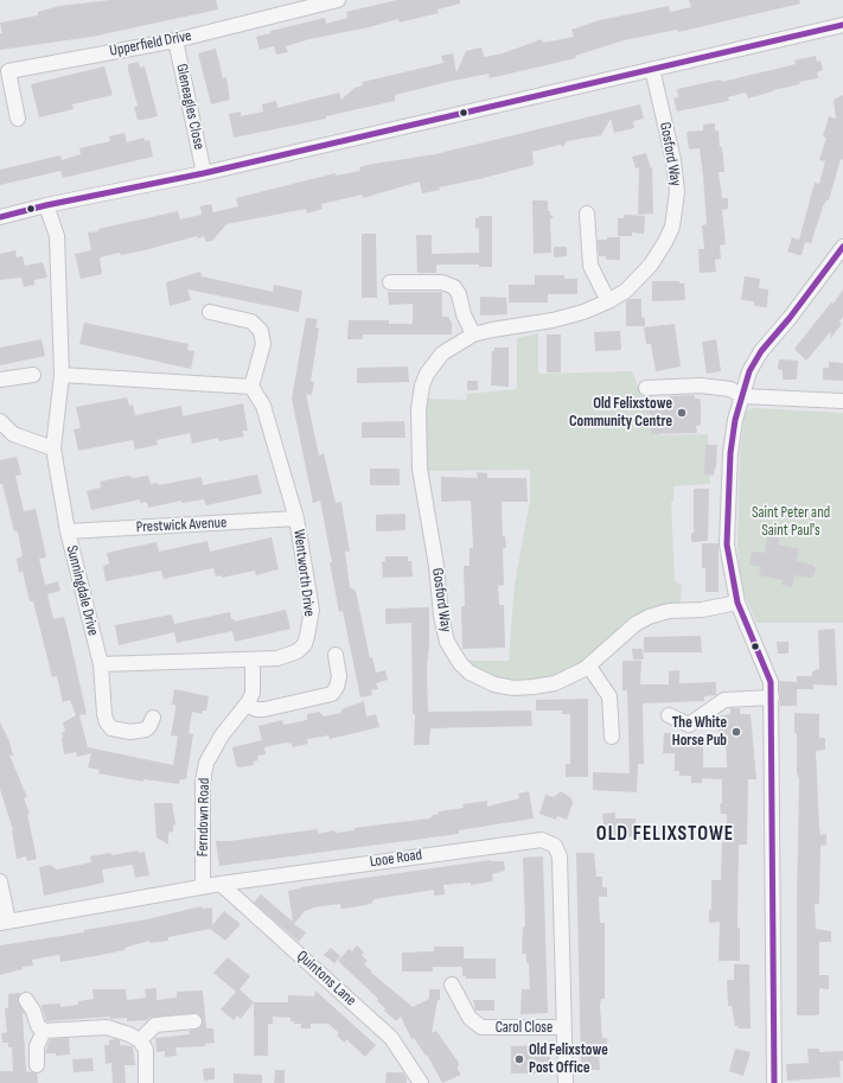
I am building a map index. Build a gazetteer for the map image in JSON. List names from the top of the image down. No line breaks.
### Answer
{"streets":{"street":["Upperfield Drive","Gleneagles Close","Gosford Way","Prestwick Avenue","Wentworth Drive","Sunningdale Drive","Ferndown Road","Looe Road","Quintons Lane","Carol Close"]},"crossings":[["Upperfield Drive","Gleneagles Close"],["Prestwick Avenue","Wentworth Drive"],["Prestwick Avenue","Sunningdale Drive"],["Wentworth Drive","Sunningdale Drive"],["Wentworth Drive","Ferndown Road"],["Ferndown Road","Looe Road"],["Looe Road","Quintons Lane"],["Looe Road","Carol Close"]],"districts":["OLD FELIXSTOWE"],"parks":["Saint Peter and Saint Paul's"],"places":["Old Felixstowe Community Centre","The White Horse Pub","Old Felixstowe Post Office"]}
